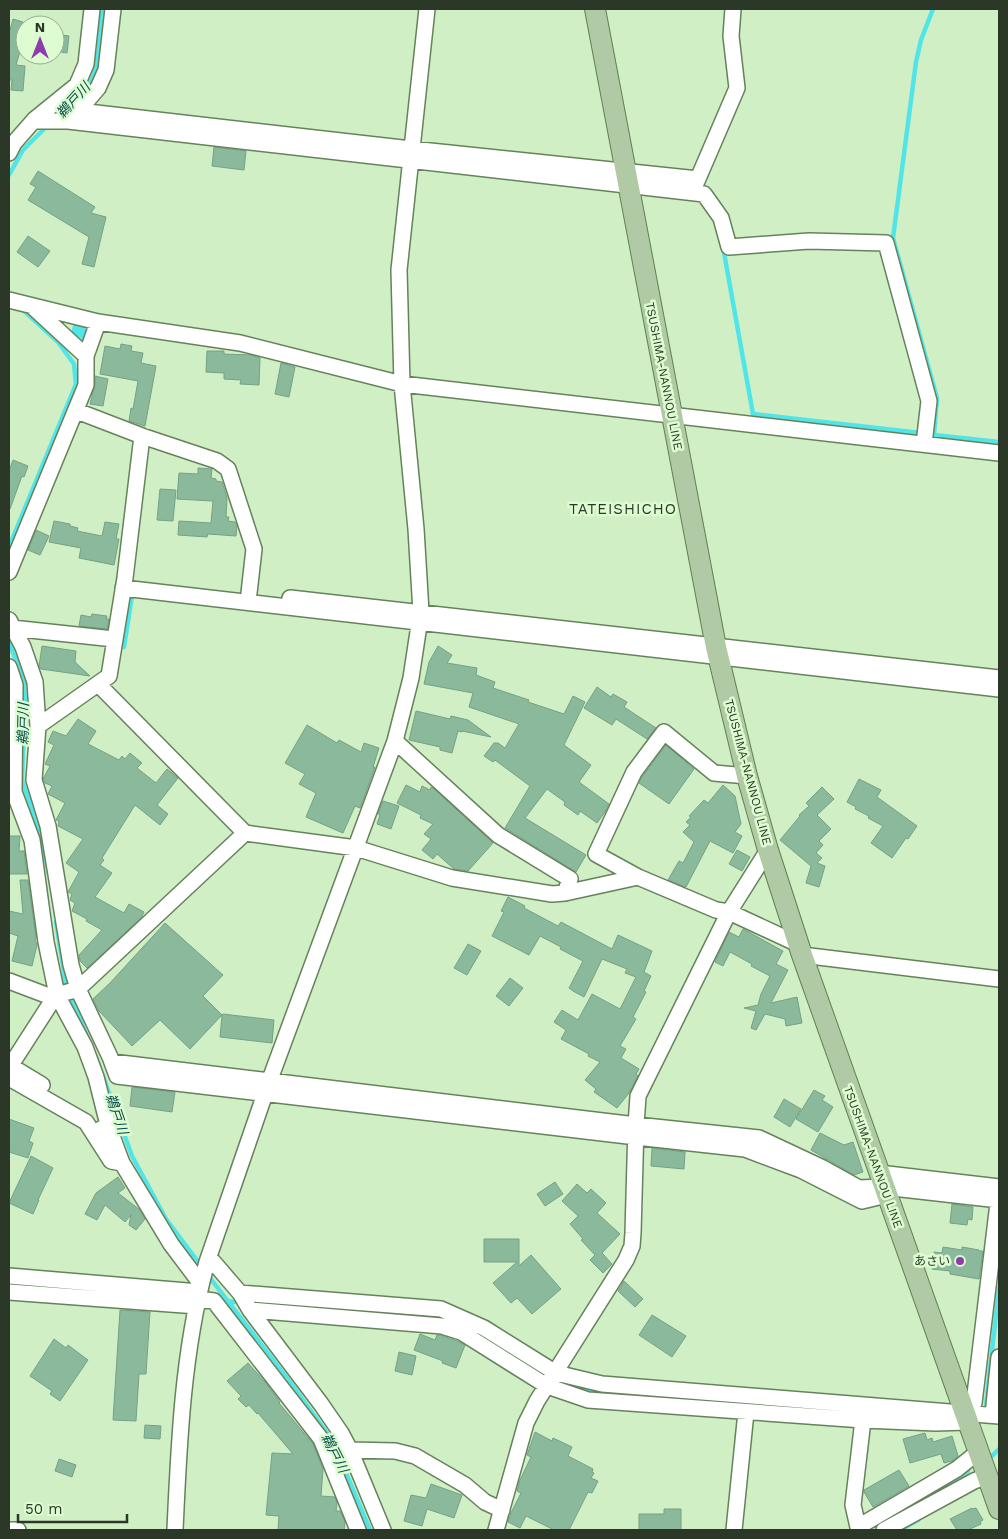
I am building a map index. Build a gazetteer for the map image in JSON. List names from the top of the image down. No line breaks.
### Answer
{"streets":{"main road":["TSUSHIMA-NANNOU LINE"]},"districts":["TATEISHICHO"],"water":["鵜戸川"],"places":["あさい"],"scale_bar":"50 m","north":"top"}
